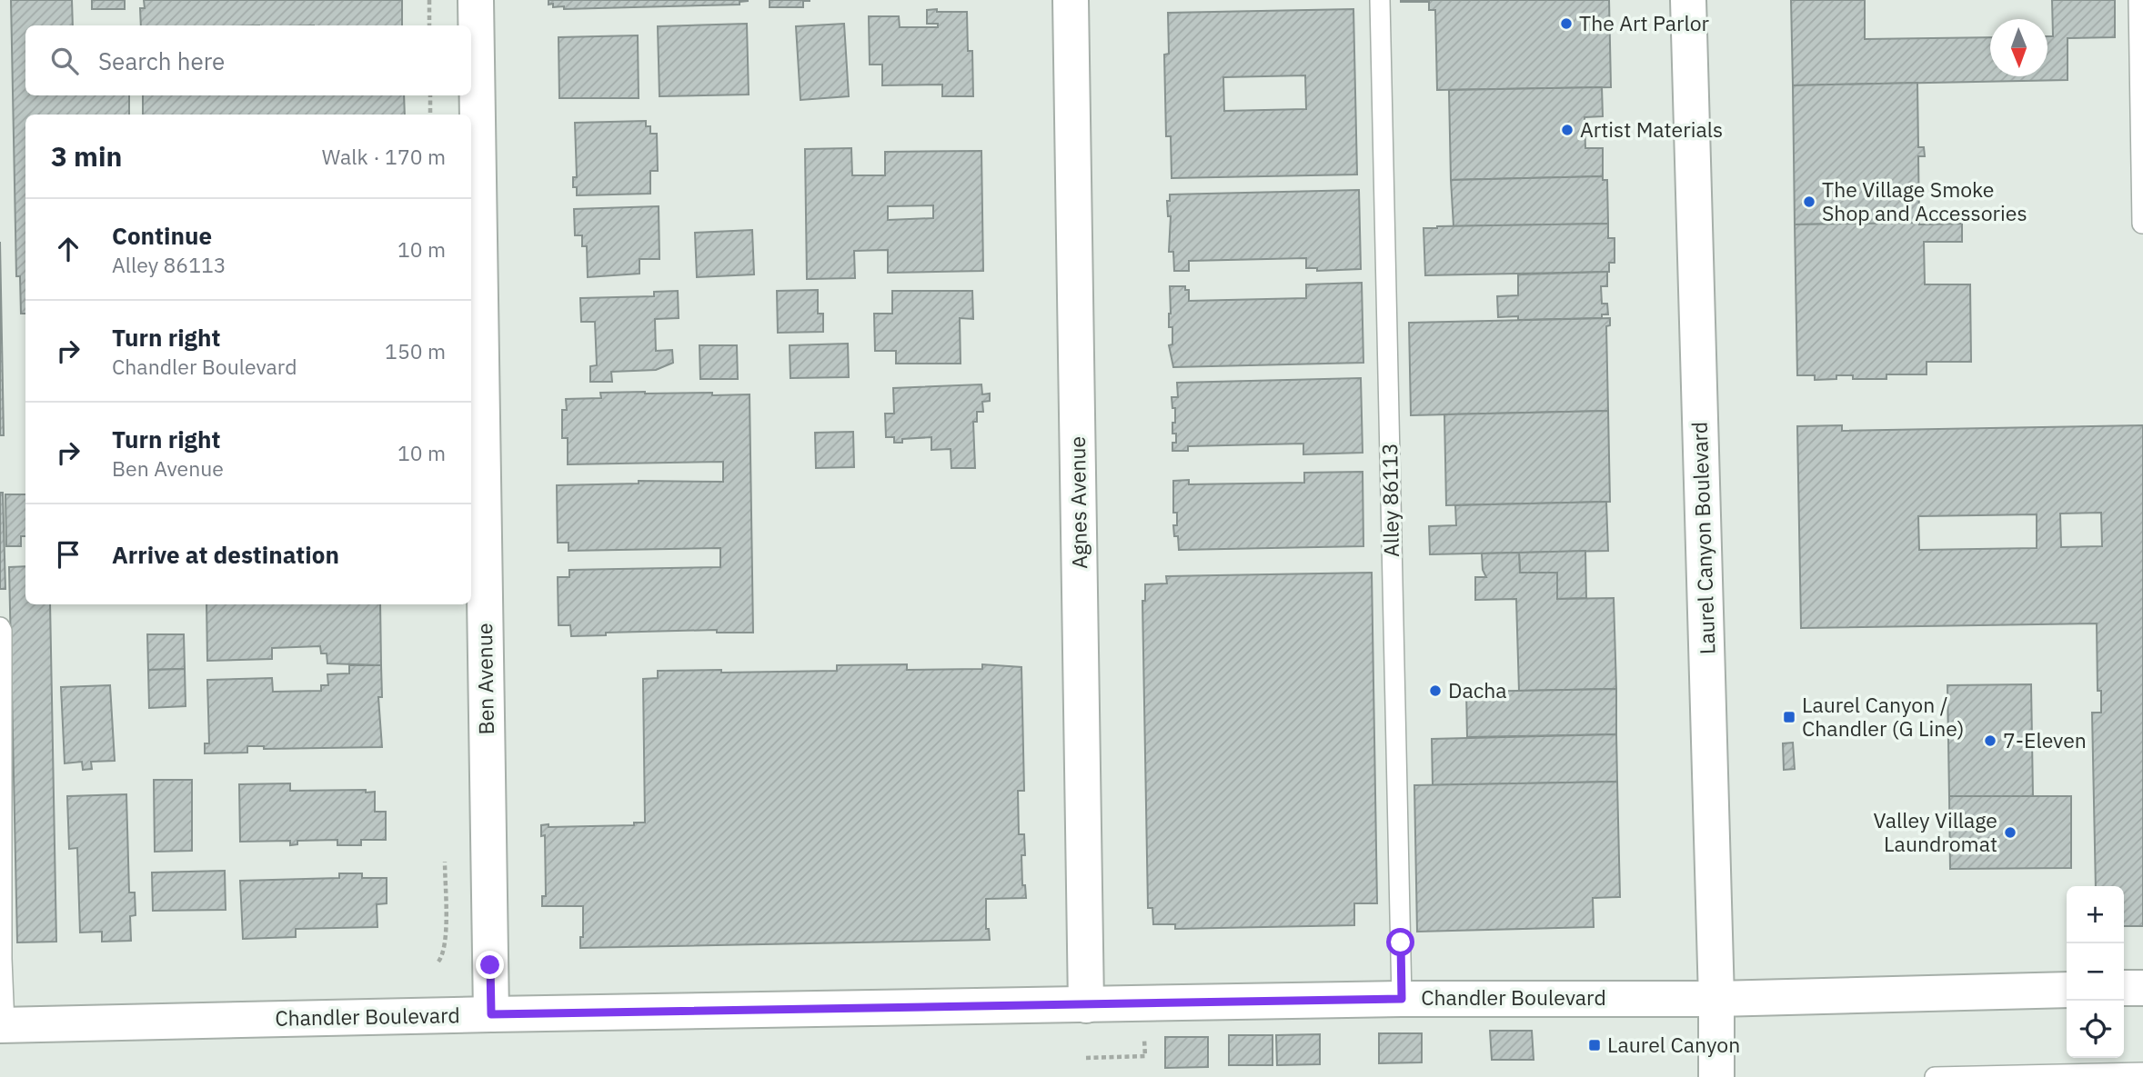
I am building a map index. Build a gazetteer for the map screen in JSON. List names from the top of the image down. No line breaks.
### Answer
{"streets":{"street":["Agnes Avenue","Laurel Canyon Boulevard","Ben Avenue","Chandler Boulevard"],"lane":["Alley 86113"]},"crossings":[["Alley 86113","Chandler Boulevard"],["Agnes Avenue","Chandler Boulevard"],["Laurel Canyon Boulevard","Chandler Boulevard"],["Ben Avenue","Chandler Boulevard"]],"places":{"other":["The Art Parlor","Artist Materials","The Village Smoke Shop and Accessories","Dacha","7-Eleven","Valley Village Laundromat"],"transit":["Laurel Canyon / Chandler (G Line)","Laurel Canyon"]},"north":"bottom","page":{"search":"Search here","heading":["3 min","Walk · 170 m"],"list":[["Continue","Alley 86113","10 m"],["Turn right","Chandler Boulevard","150 m"],["Turn right","Ben Avenue","10 m"],"Arrive at destination"],"map_buttons":["+","−"]}}
